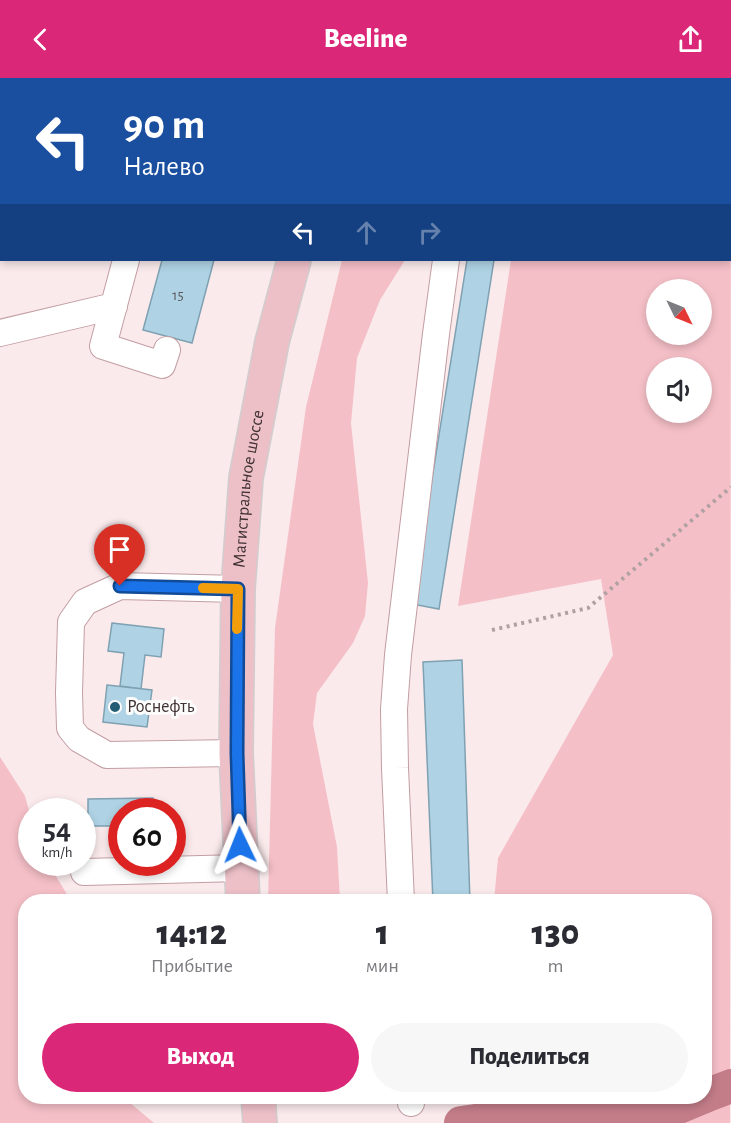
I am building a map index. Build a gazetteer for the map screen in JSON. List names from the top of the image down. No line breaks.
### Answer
{"streets":{"main road":["Магистральное шоссе"]},"places":["Роснефть"],"house_numbers":["15"],"north":"bottom right","page":{"header":"Beeline","turn":["90 m","Налево"],"speed":"54 km/h","limit":"60","eta":["14:12","Прибытие","1","мин","130","m"],"buttons":["Выход","Поделиться"]}}
